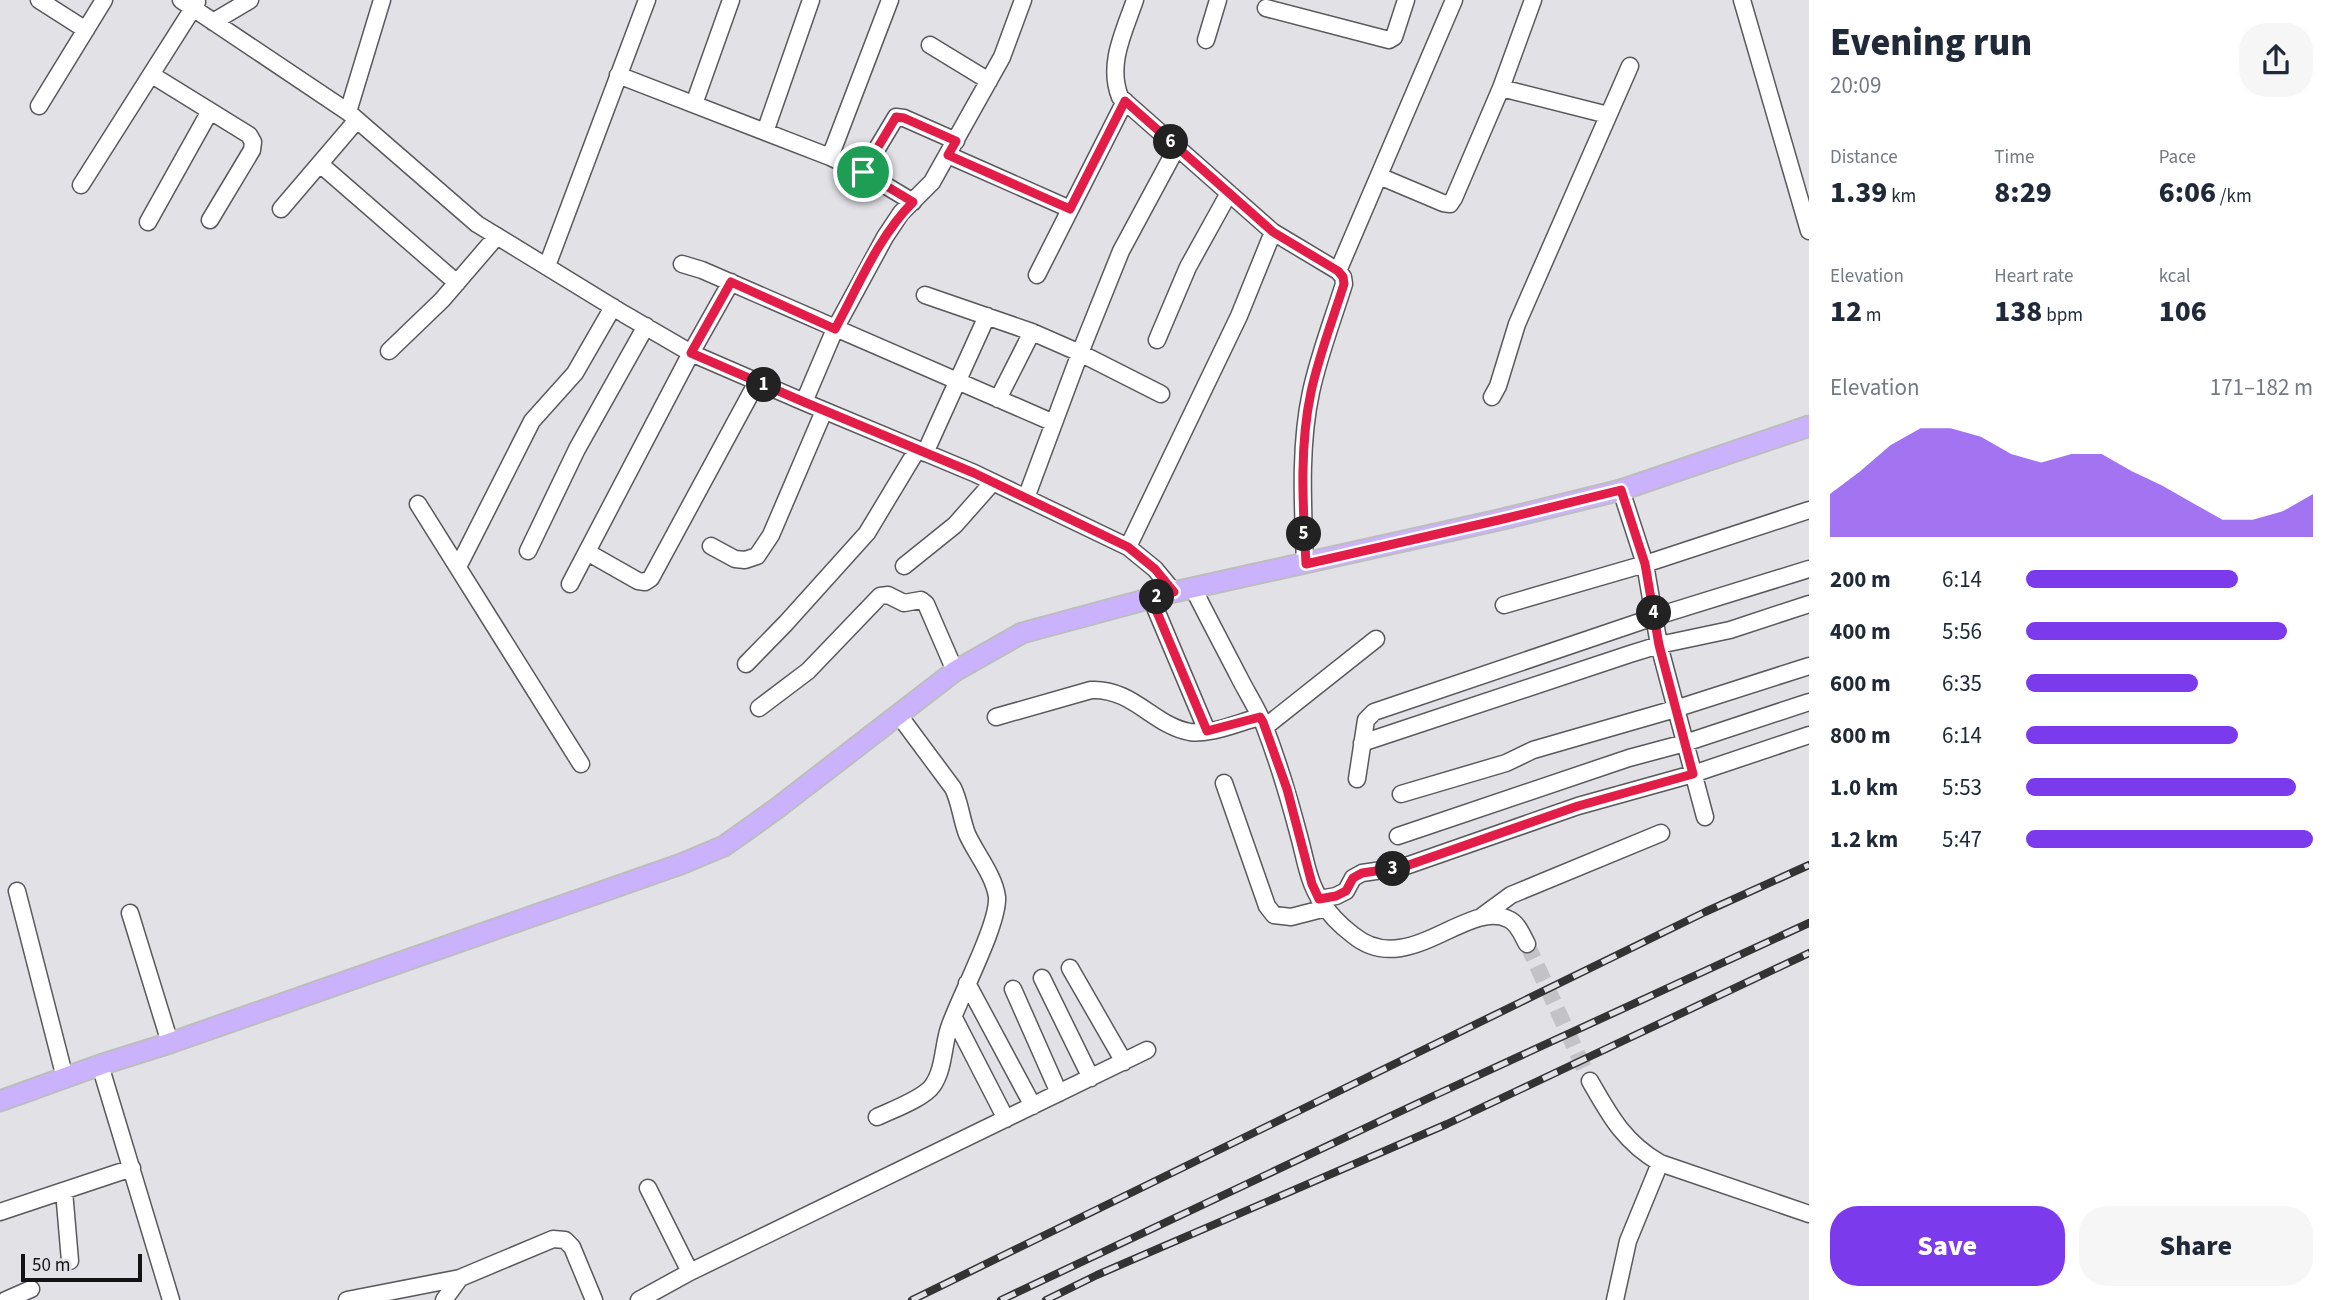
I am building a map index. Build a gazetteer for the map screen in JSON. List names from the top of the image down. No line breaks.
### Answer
{"scale_bar":"50 m","page":{"heading":["Evening run","20:09"],"stats":[["Distance","1.39 km"],["Time","8:29"],["Pace","6:06 /km"],["Elevation","12 m"],["Heart rate","138 bpm"],["kcal","106"]],"pins":["6","1","5","2","4","3"],"chart":["Elevation","171–182 m"],"list":[{"name":"200 m","note":"6:14"},{"name":"400 m","note":"5:56"},{"name":"600 m","note":"6:35"},{"name":"800 m","note":"6:14"},{"name":"1.0 km","note":"5:53"},{"name":"1.2 km","note":"5:47"}],"buttons":["Save","Share"],"scale":"50 m"}}
